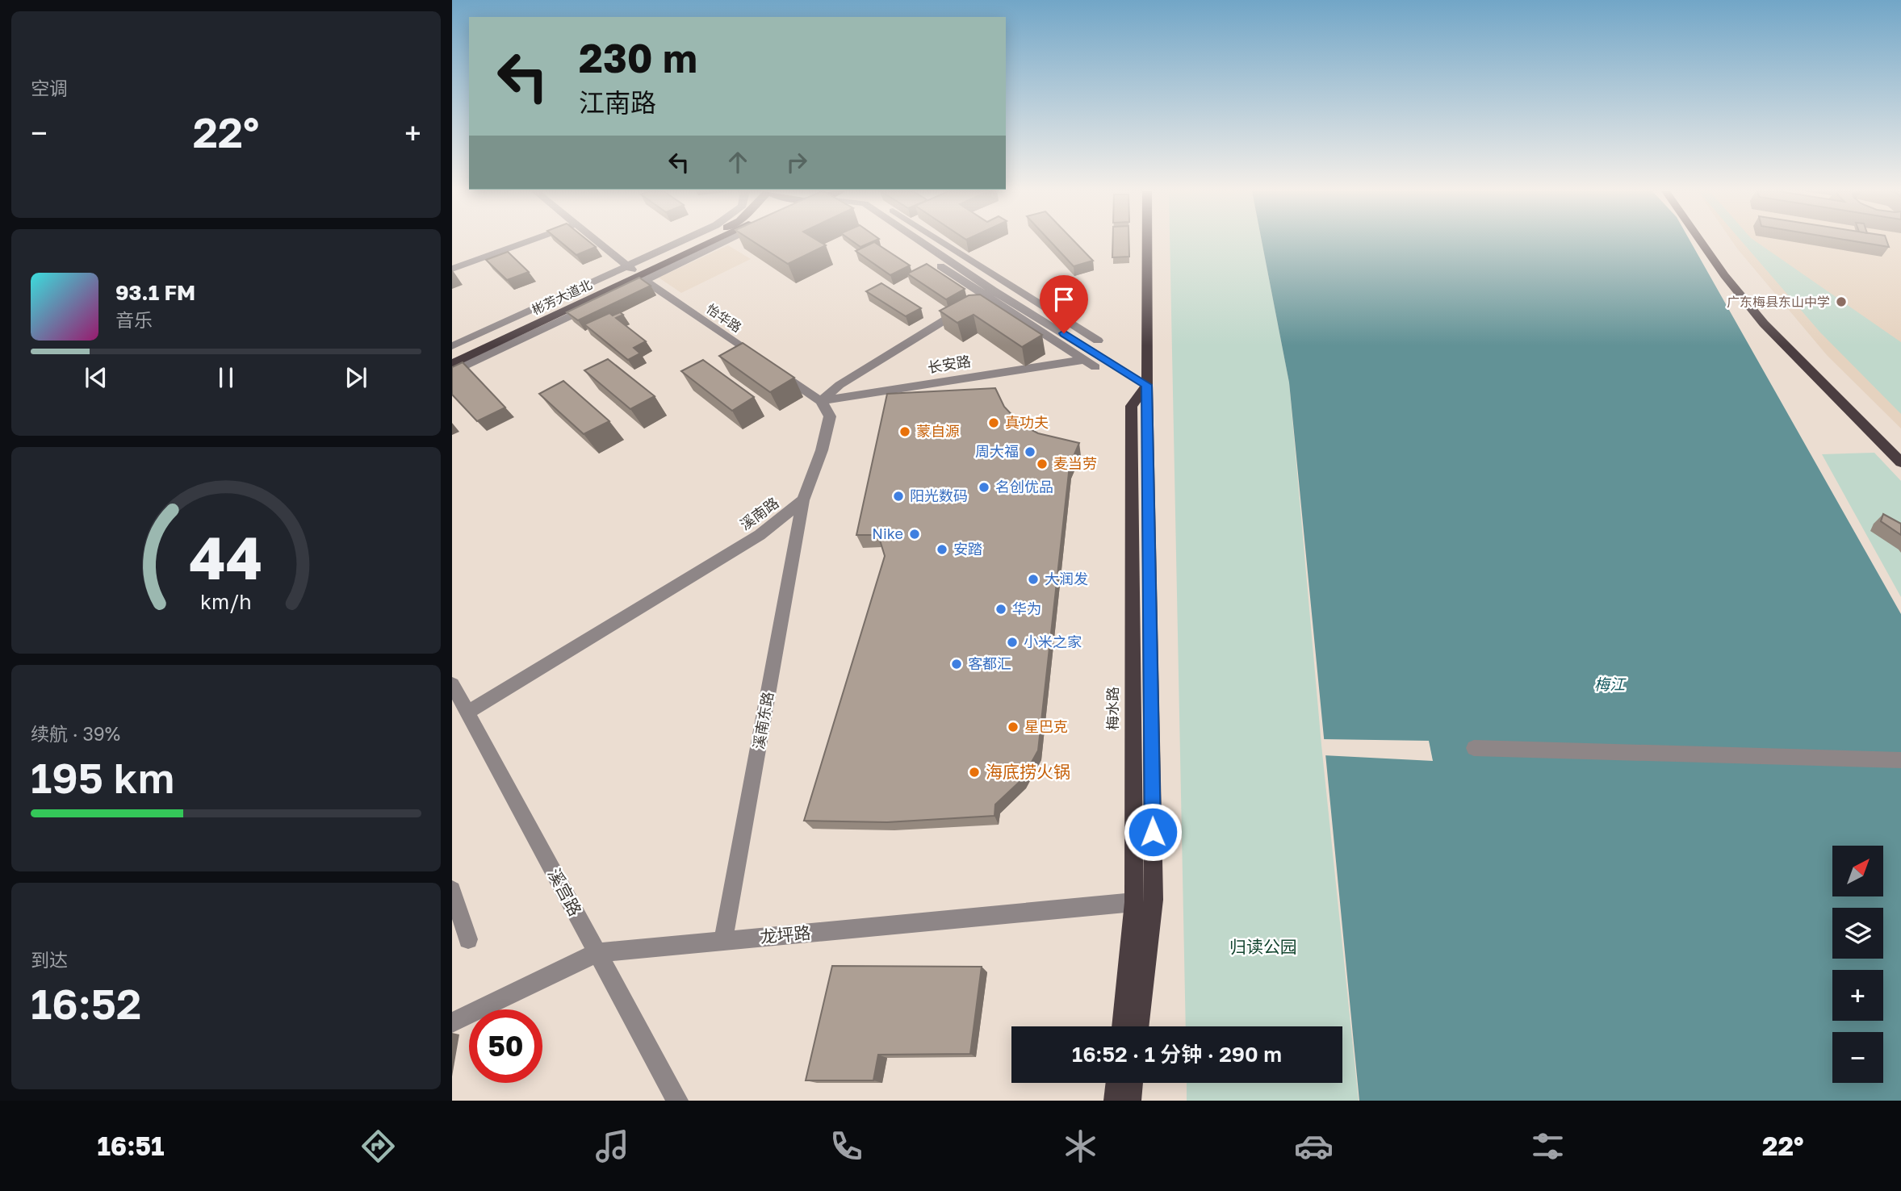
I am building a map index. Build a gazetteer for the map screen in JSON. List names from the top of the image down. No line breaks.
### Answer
{"streets":{"main road":["彬芳大道北","梅水路"],"street":["怡华路","长安路","溪南路","溪南东路","溪宫路","龙坪路"]},"crossings":[["彬芳大道北","怡华路"],["怡华路","长安路"],["溪南路","溪南东路"],["溪南路","溪宫路"],["梅水路","龙坪路"],["溪南东路","龙坪路"],["溪宫路","龙坪路"]],"water":["梅江"],"parks":["归读公园"],"places":["广东梅县东山中学","真功夫","蒙自源","周大福","麦当劳","名创优品","阳光数码","Nike","安踏","大润发","华为","小米之家","客都汇","星巴克","海底捞火锅"],"north":"top right","page":{"tile":["空调",["续航 · 39%","195 km"],["到达","16:52"]],"turn":["230 m","江南路"],"heat":["−","22°","+"],"song":["93.1 FM","音乐"],"map_buttons":["+","−"],"limit":"50","trip":"16:52 · 1 分钟 · 290 m","tabs":["16:51","22°"],"gauge":["44","km/h"]}}
